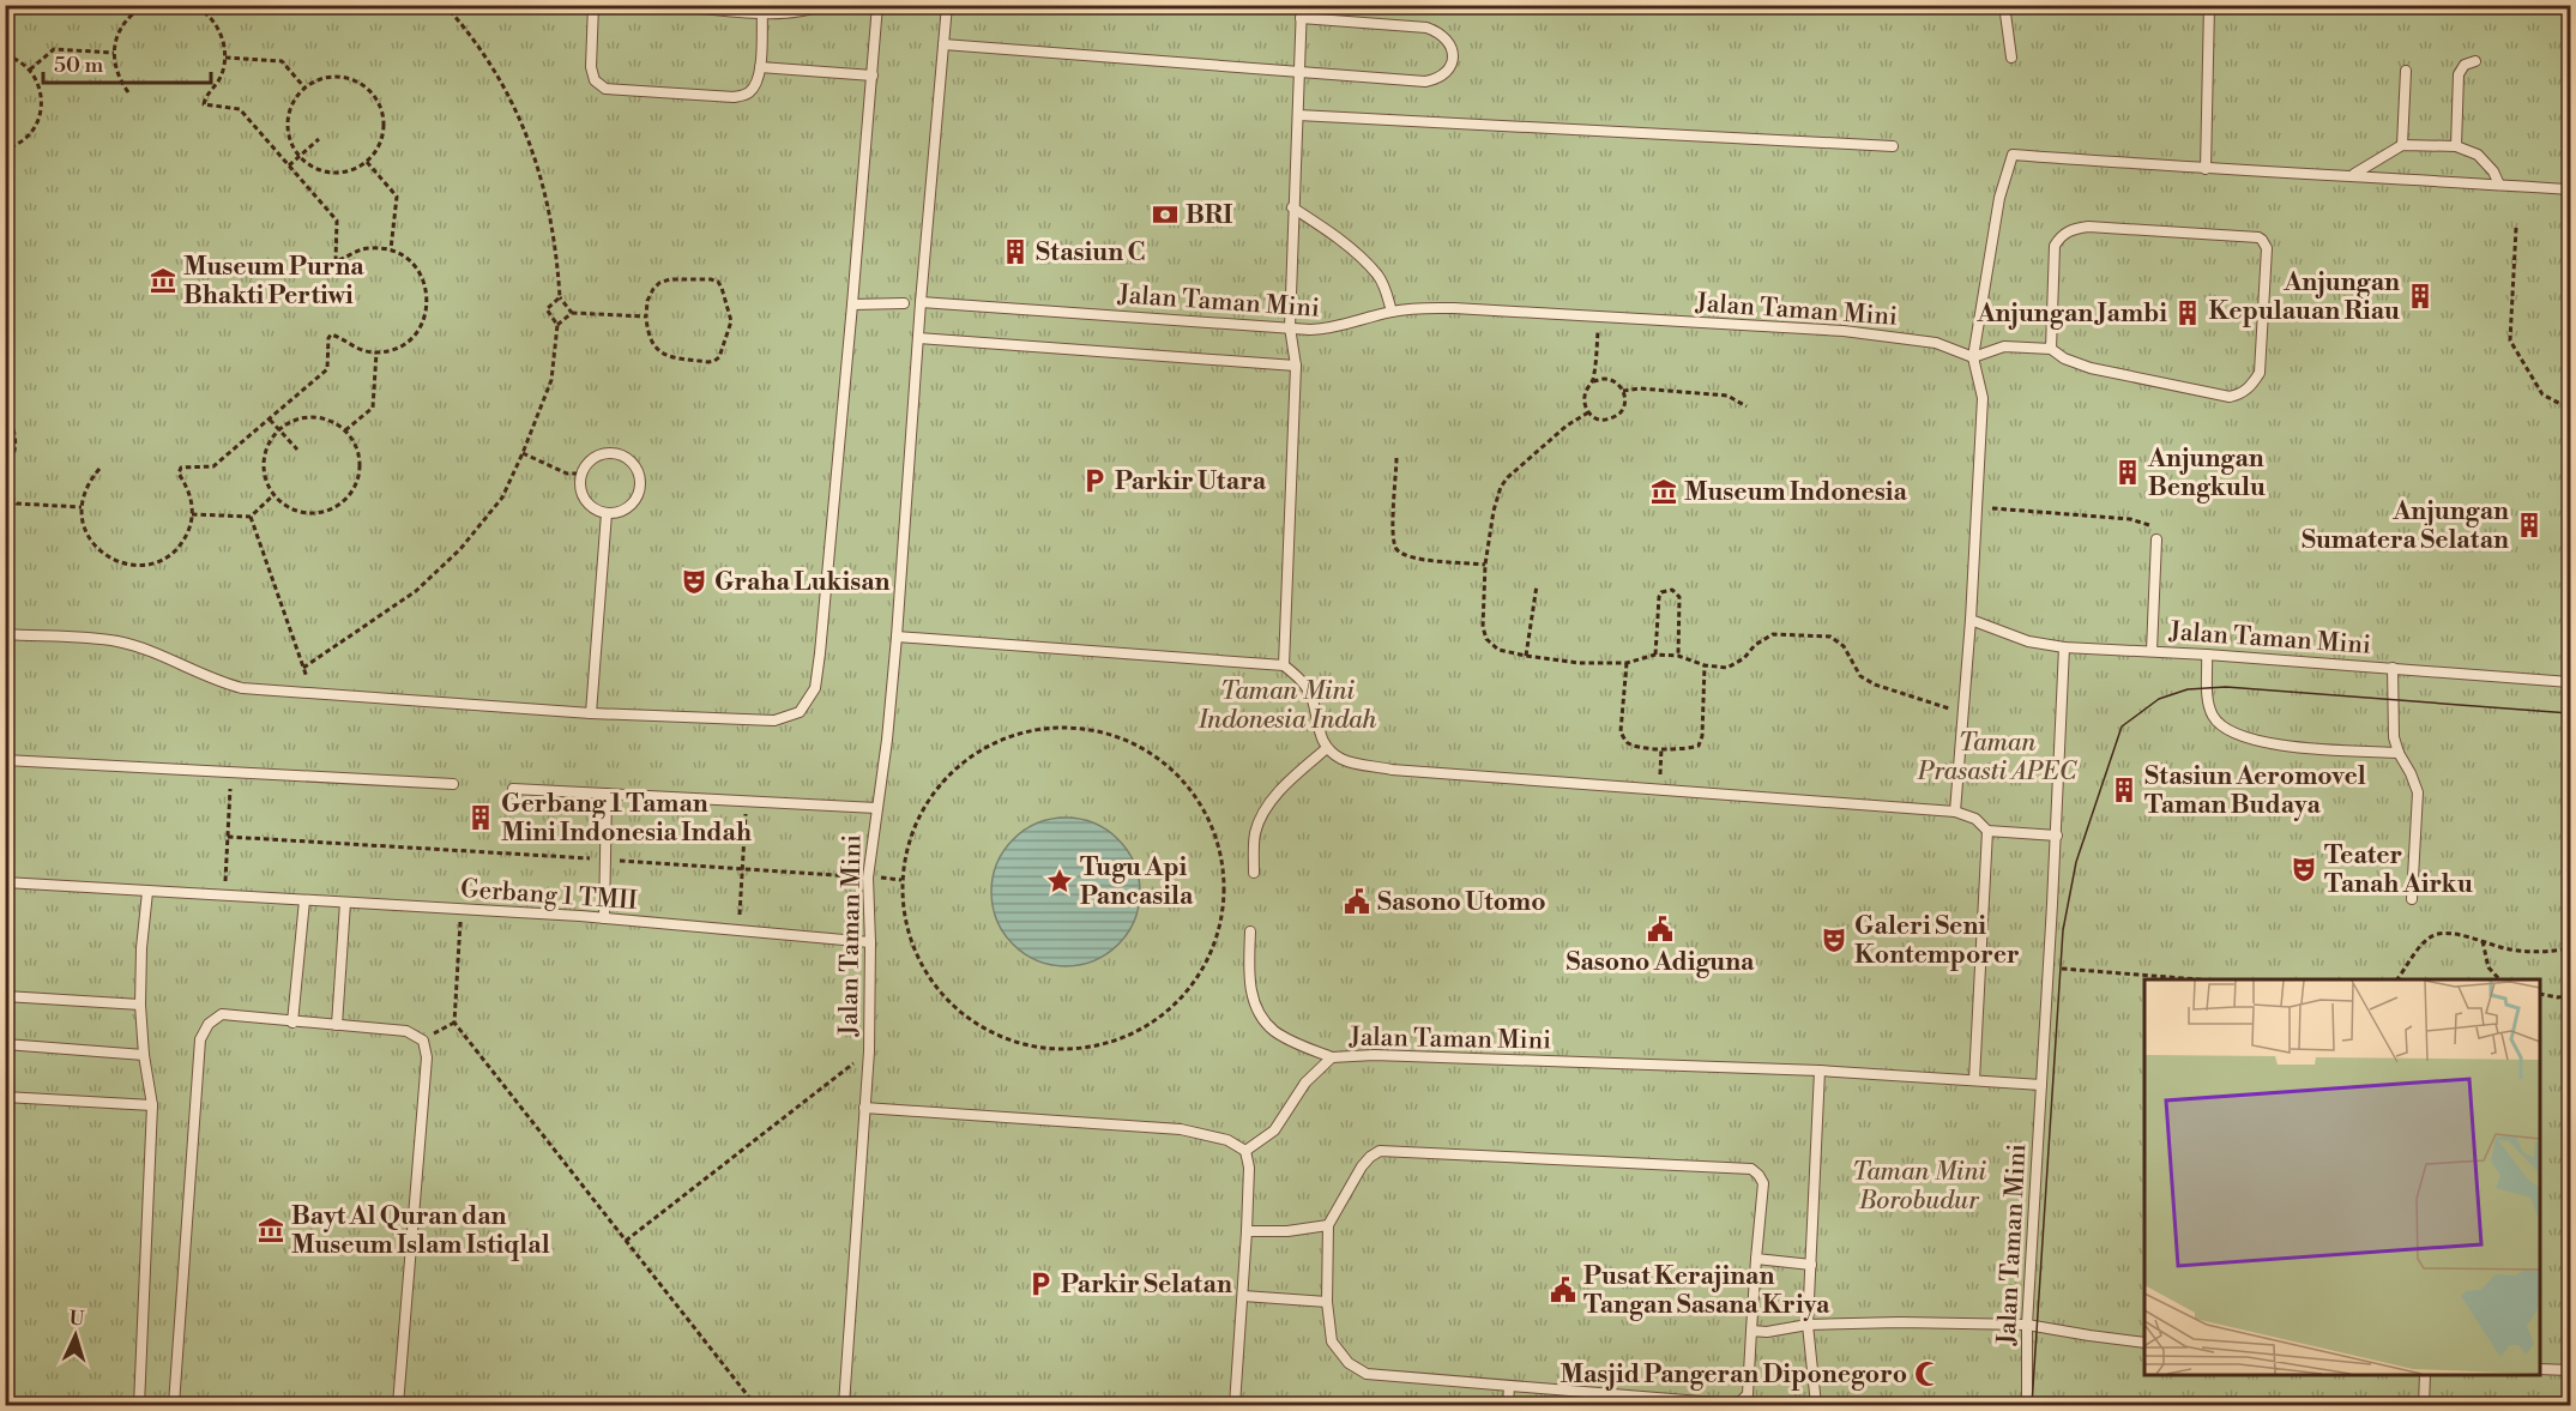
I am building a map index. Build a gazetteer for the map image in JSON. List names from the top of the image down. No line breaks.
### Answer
{"streets":{"lane":["Jalan Taman Mini","Gerbang 1 TMII"]},"crossings":[["Jalan Taman Mini","Gerbang 1 TMII"]],"parks":["Taman Mini Indonesia Indah","Taman Prasasti APEC","Taman Mini Borobudur"],"places":{"bank":["BRI"],"building":["Stasiun C","Anjungan Kepulauan Riau","Anjungan Jambi","Anjungan Bengkulu","Anjungan Sumatera Selatan","Stasiun Aeromovel Taman Budaya","Gerbang 1 Taman Mini Indonesia Indah"],"museum":["Museum Purna Bhakti Pertiwi","Museum Indonesia","Bayt Al Quran dan Museum Islam Istiqlal"],"parking":["Parkir Utara","Parkir Selatan"],"theatre":["Graha Lukisan","Teater Tanah Airku","Galeri Seni Kontemporer"],"place":["Tugu Api Pancasila"],"public building":["Sasono Utomo","Sasono Adiguna","Pusat Kerajinan Tangan Sasana Kriya"],"mosque":["Masjid Pangeran Diponegoro"]},"scale_bar":"50 m","north":"top"}
